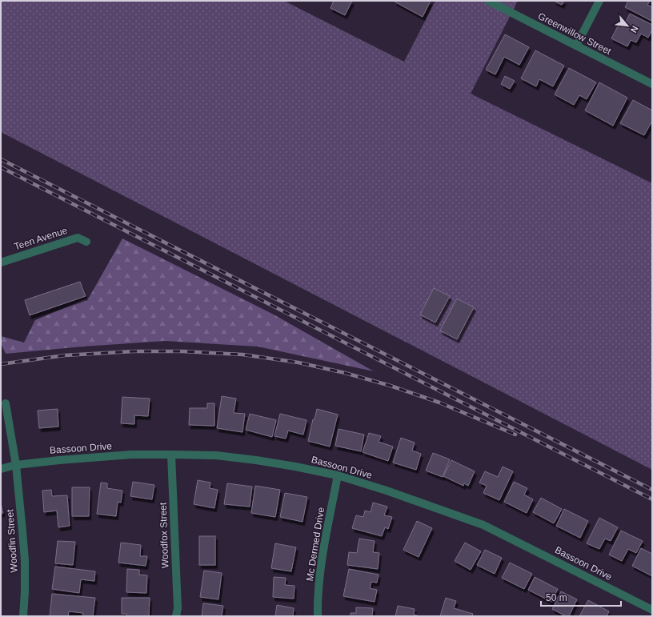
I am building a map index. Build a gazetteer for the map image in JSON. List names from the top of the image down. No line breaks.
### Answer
{"streets":{"street":["Greenwillow Street","Teen Avenue","Bassoon Drive","Woodfox Street","Woodfin Street","Mc Dermed Drive"]},"crossings":[["Bassoon Drive","Woodfox Street"],["Bassoon Drive","Woodfin Street"],["Bassoon Drive","Mc Dermed Drive"]],"scale_bar":"50 m","north":"bottom right"}
